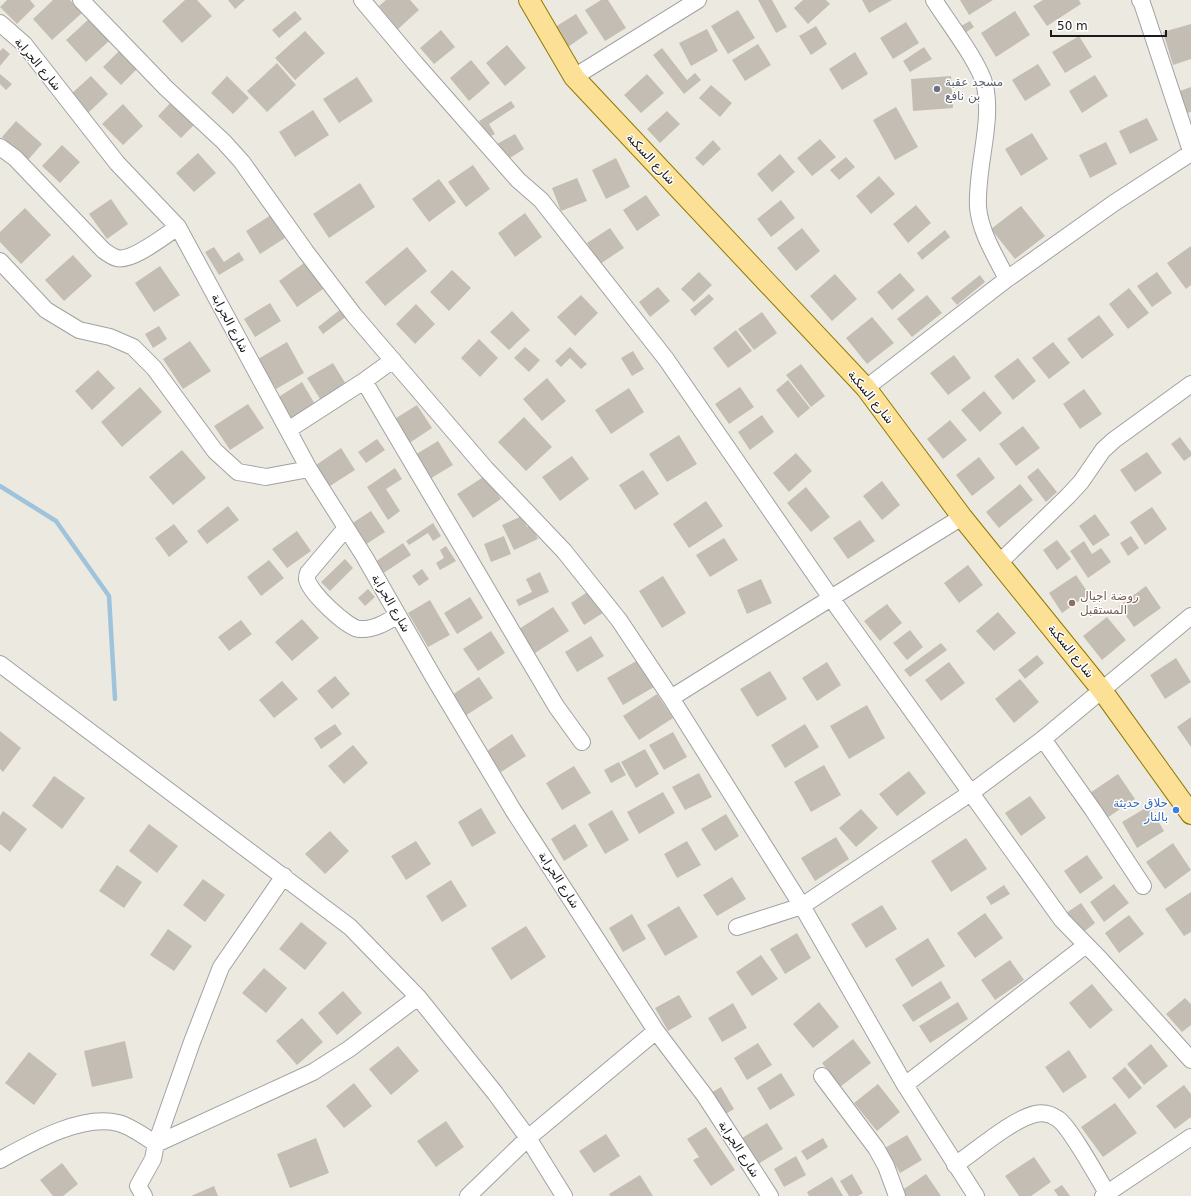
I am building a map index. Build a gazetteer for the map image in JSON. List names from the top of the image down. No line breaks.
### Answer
{"streets":{"main road":["شارع السكبة"],"street":["شارع الجرابة"]},"places":["مسجد عقبة بن نافع","روضة اجيال المستقبل","حلاق حديثة بالنار"],"scale_bar":"50 m"}
